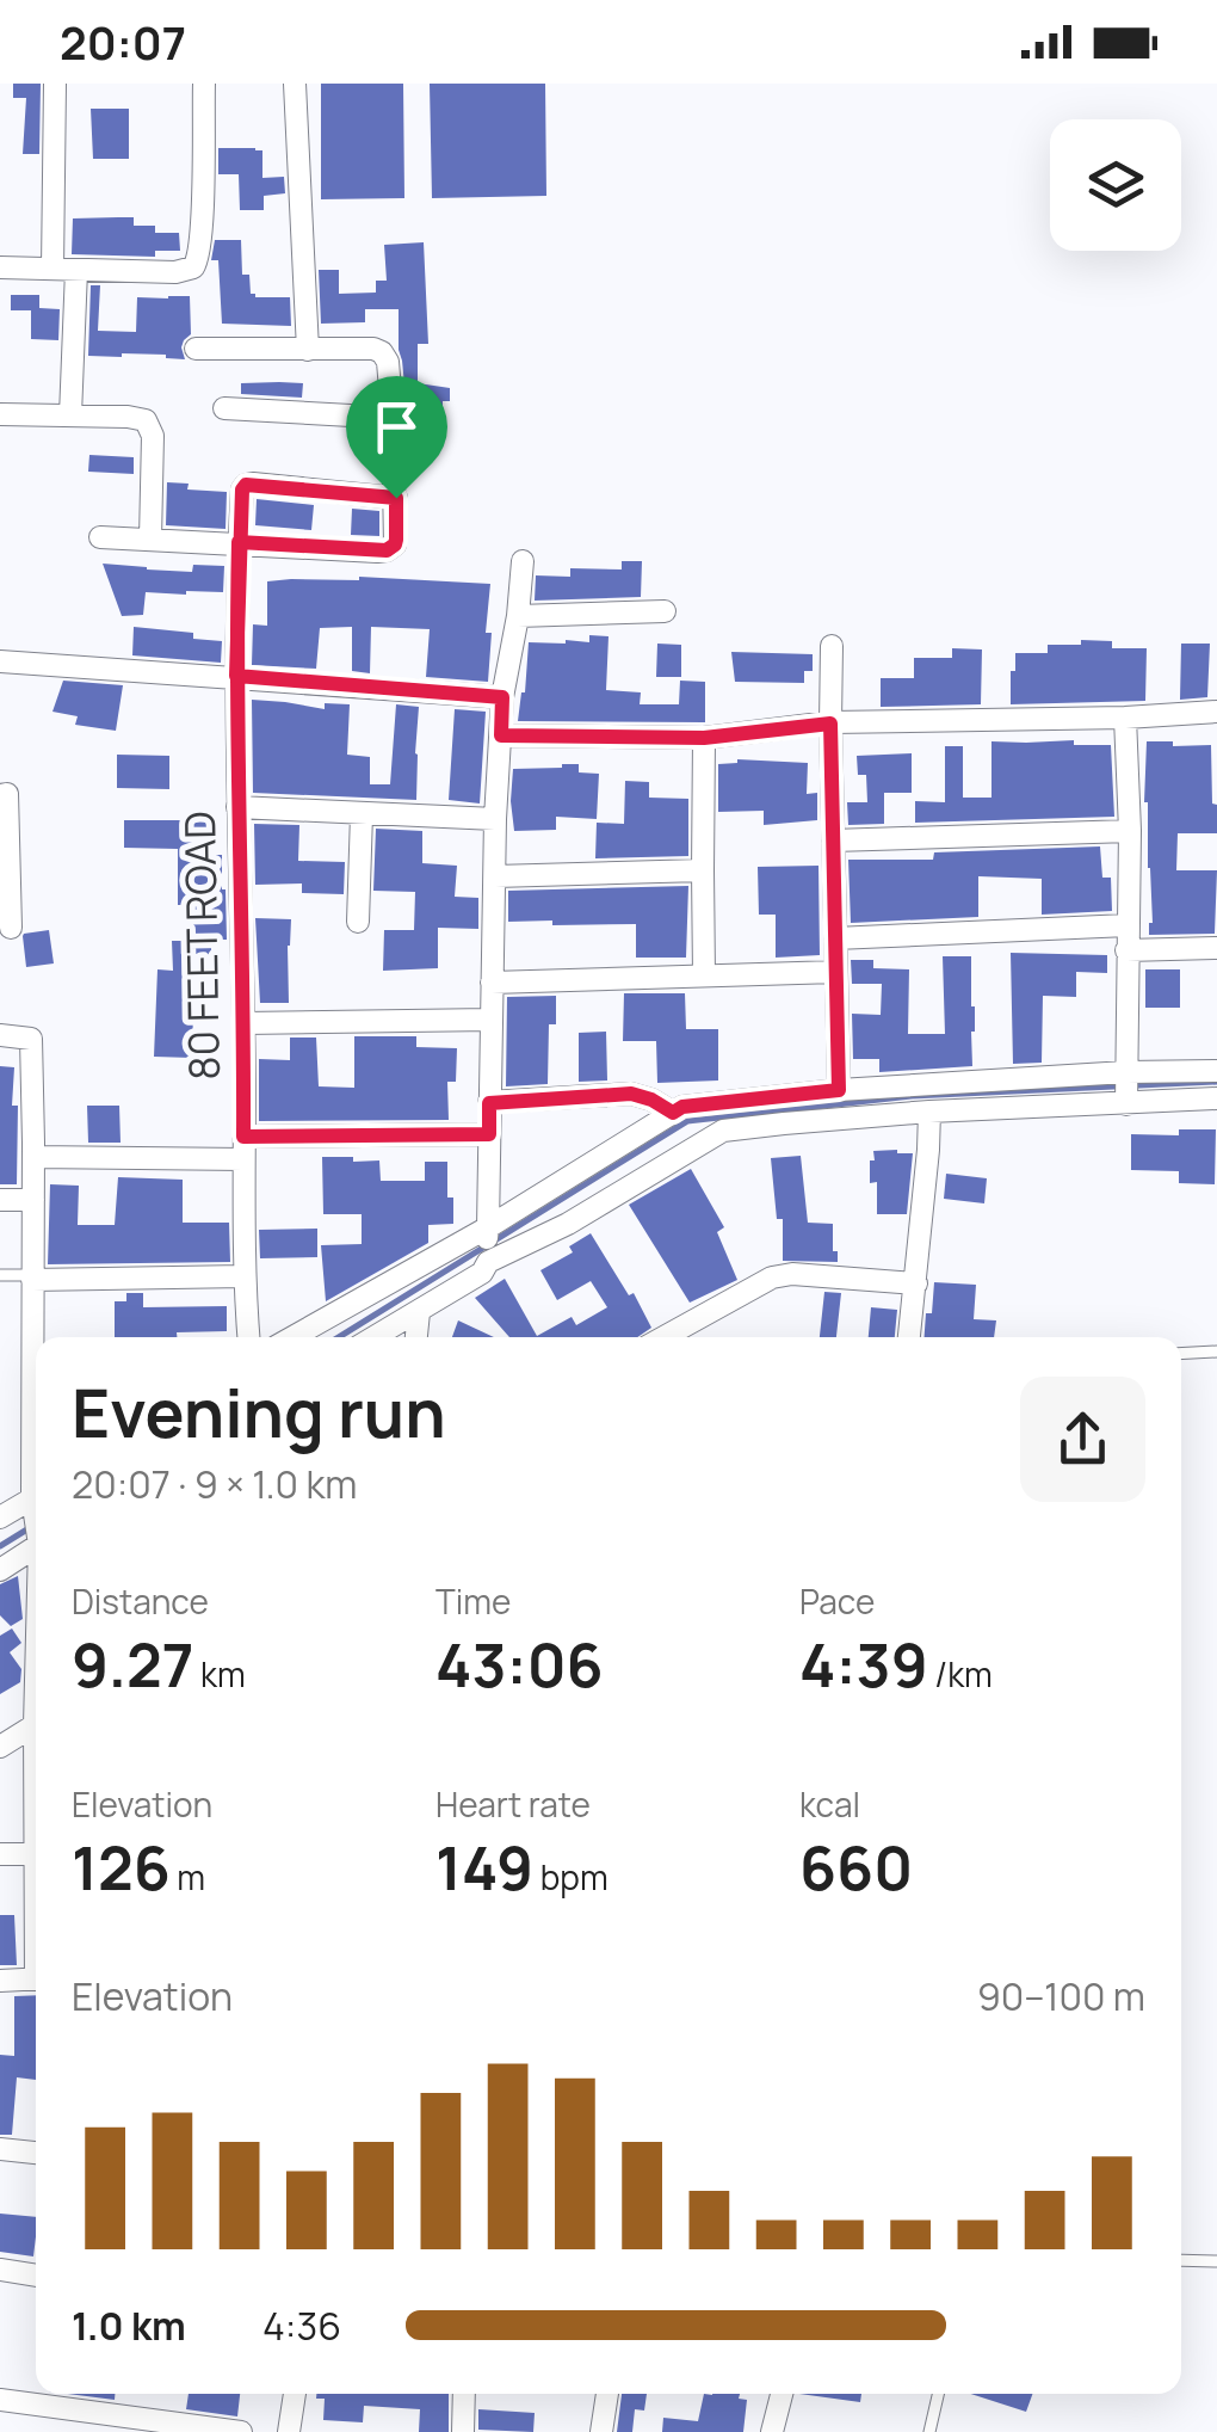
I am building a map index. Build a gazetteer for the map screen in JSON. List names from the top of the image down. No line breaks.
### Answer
{"streets":{"street":["80 FEET ROAD"]},"page":{"status":"20:07","heading":["Evening run","20:07 · 9 × 1.0 km"],"stats":[["Distance","9.27 km"],["Time","43:06"],["Pace","4:39 /km"],["Elevation","126 m"],["Heart rate","149 bpm"],["kcal","660"]],"chart":["Elevation","90–100 m"],"list":[{"name":"1.0 km","note":"4:36"}]}}
